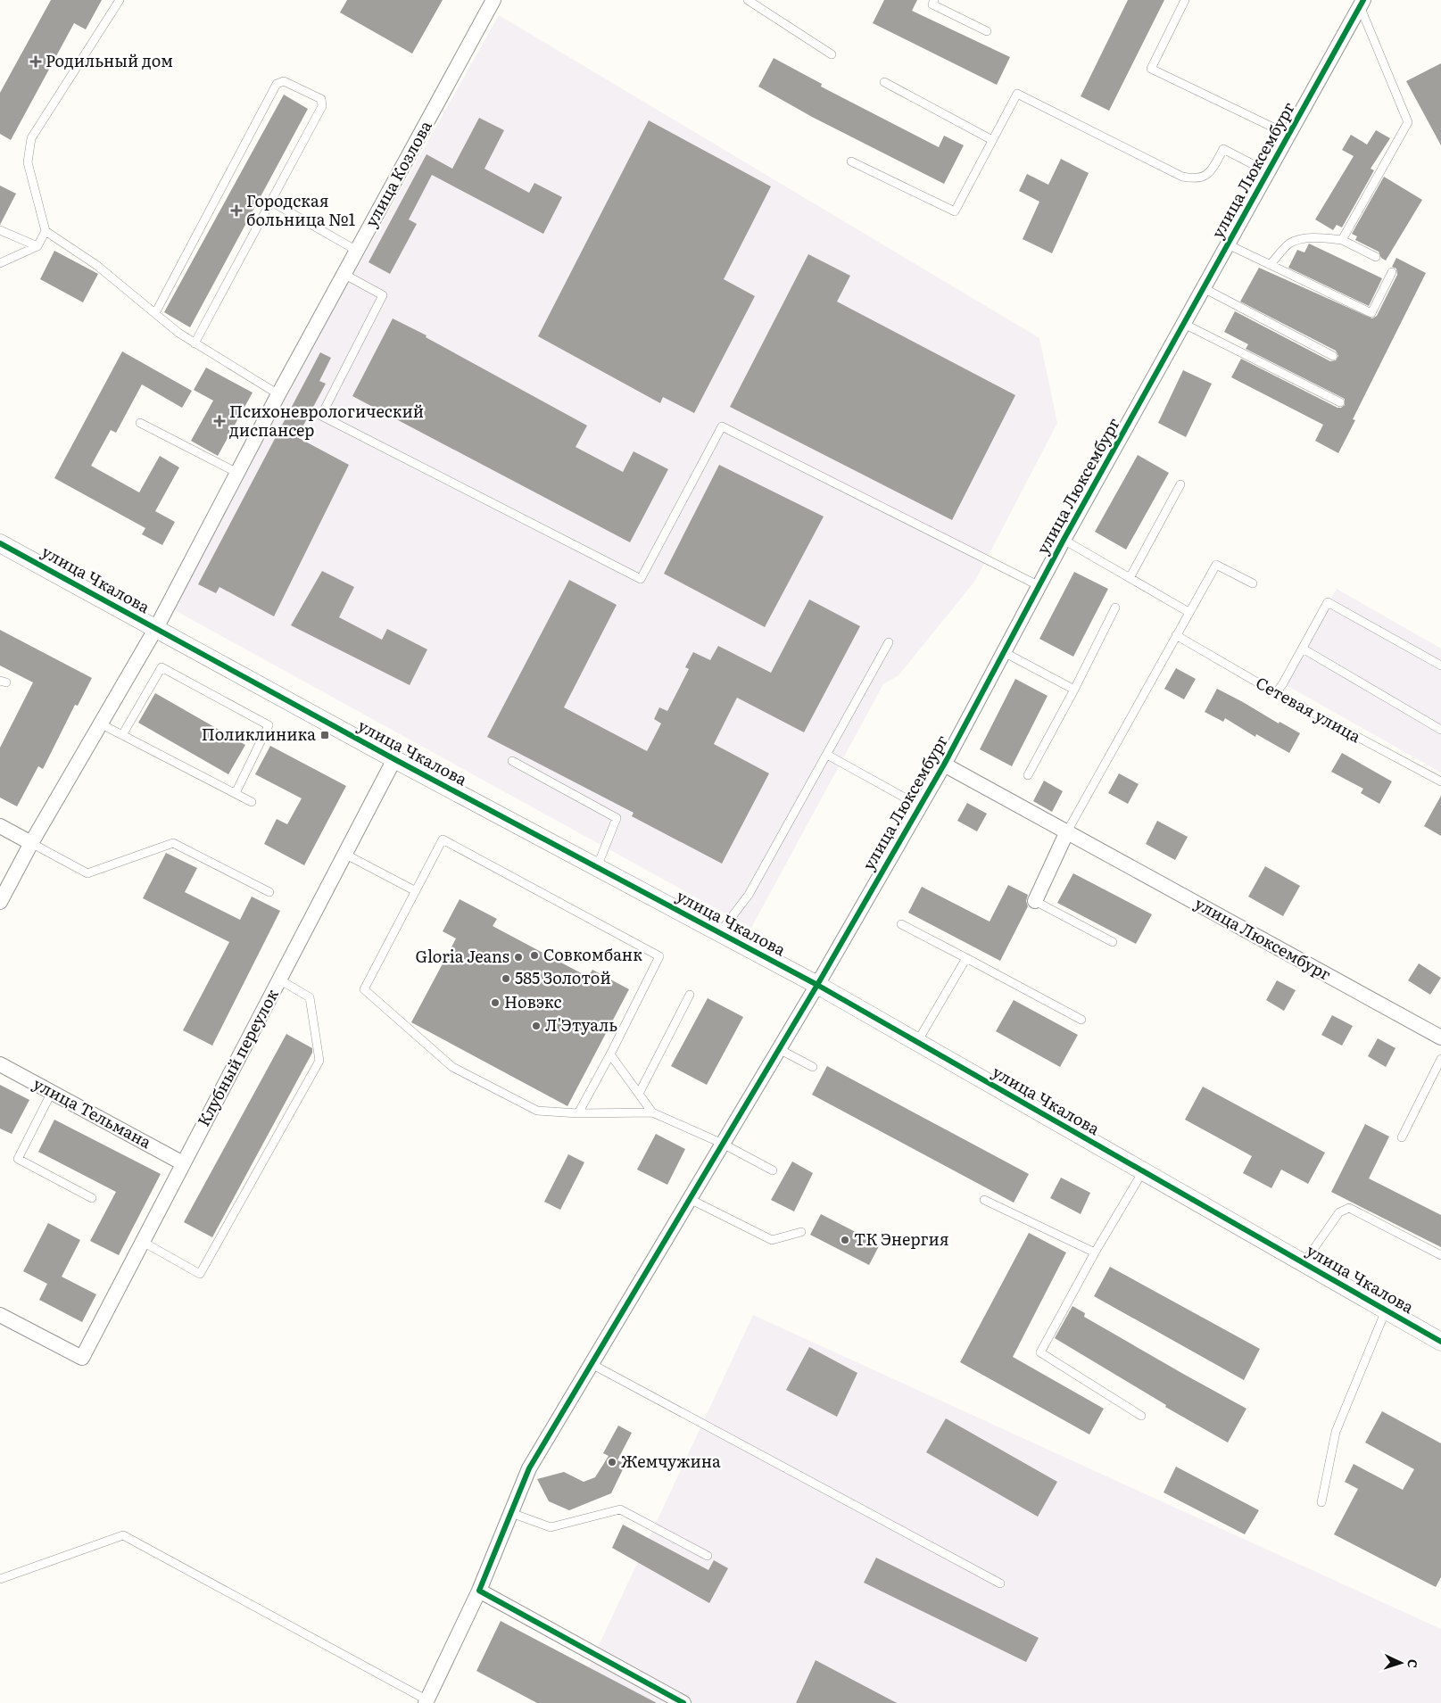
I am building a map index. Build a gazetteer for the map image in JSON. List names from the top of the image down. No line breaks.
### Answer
{"streets":{"street":["улица Люксембург","улица Козлова","улица Чкалова","Клубный переулок","улица Тельмана"],"lane":["Сетевая улица"]},"crossings":[["улица Люксембург","улица Чкалова"],["улица Козлова","улица Чкалова"],["улица Чкалова","Клубный переулок"],["Клубный переулок","улица Тельмана"]],"places":{"health":["Родильный дом","Городская больница №1","Психоневрологический диспансер"],"transit":["Поликлиника"],"other":["Совкомбанк","Gloria Jeans","585 Золотой","Новэкс","Л'Этуаль","ТК Энергия","Жемчужина"]},"north":"right"}
